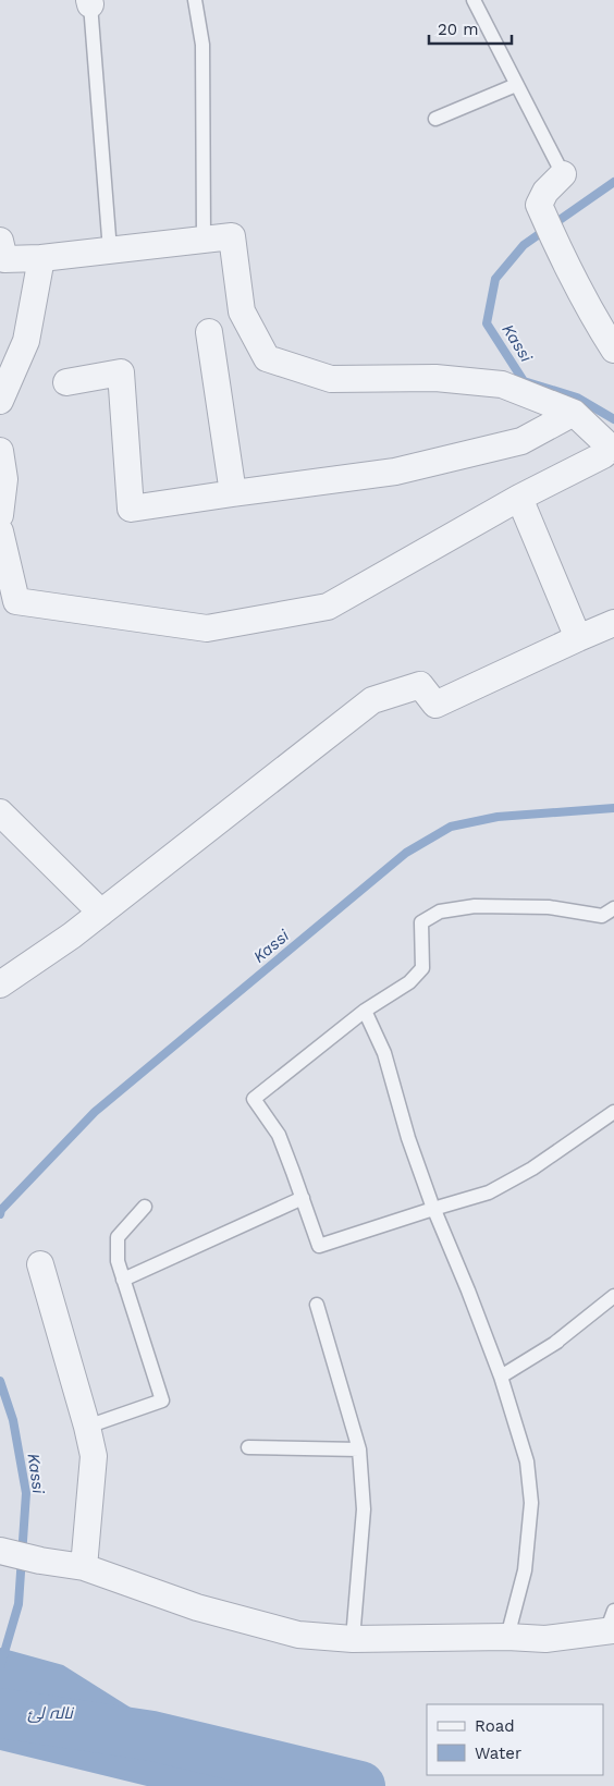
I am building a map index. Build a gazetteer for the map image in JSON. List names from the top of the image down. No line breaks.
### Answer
{"water":["Kassi","نالہ لئ"],"legend":["Road","Water"],"scale_bar":"20 m"}
